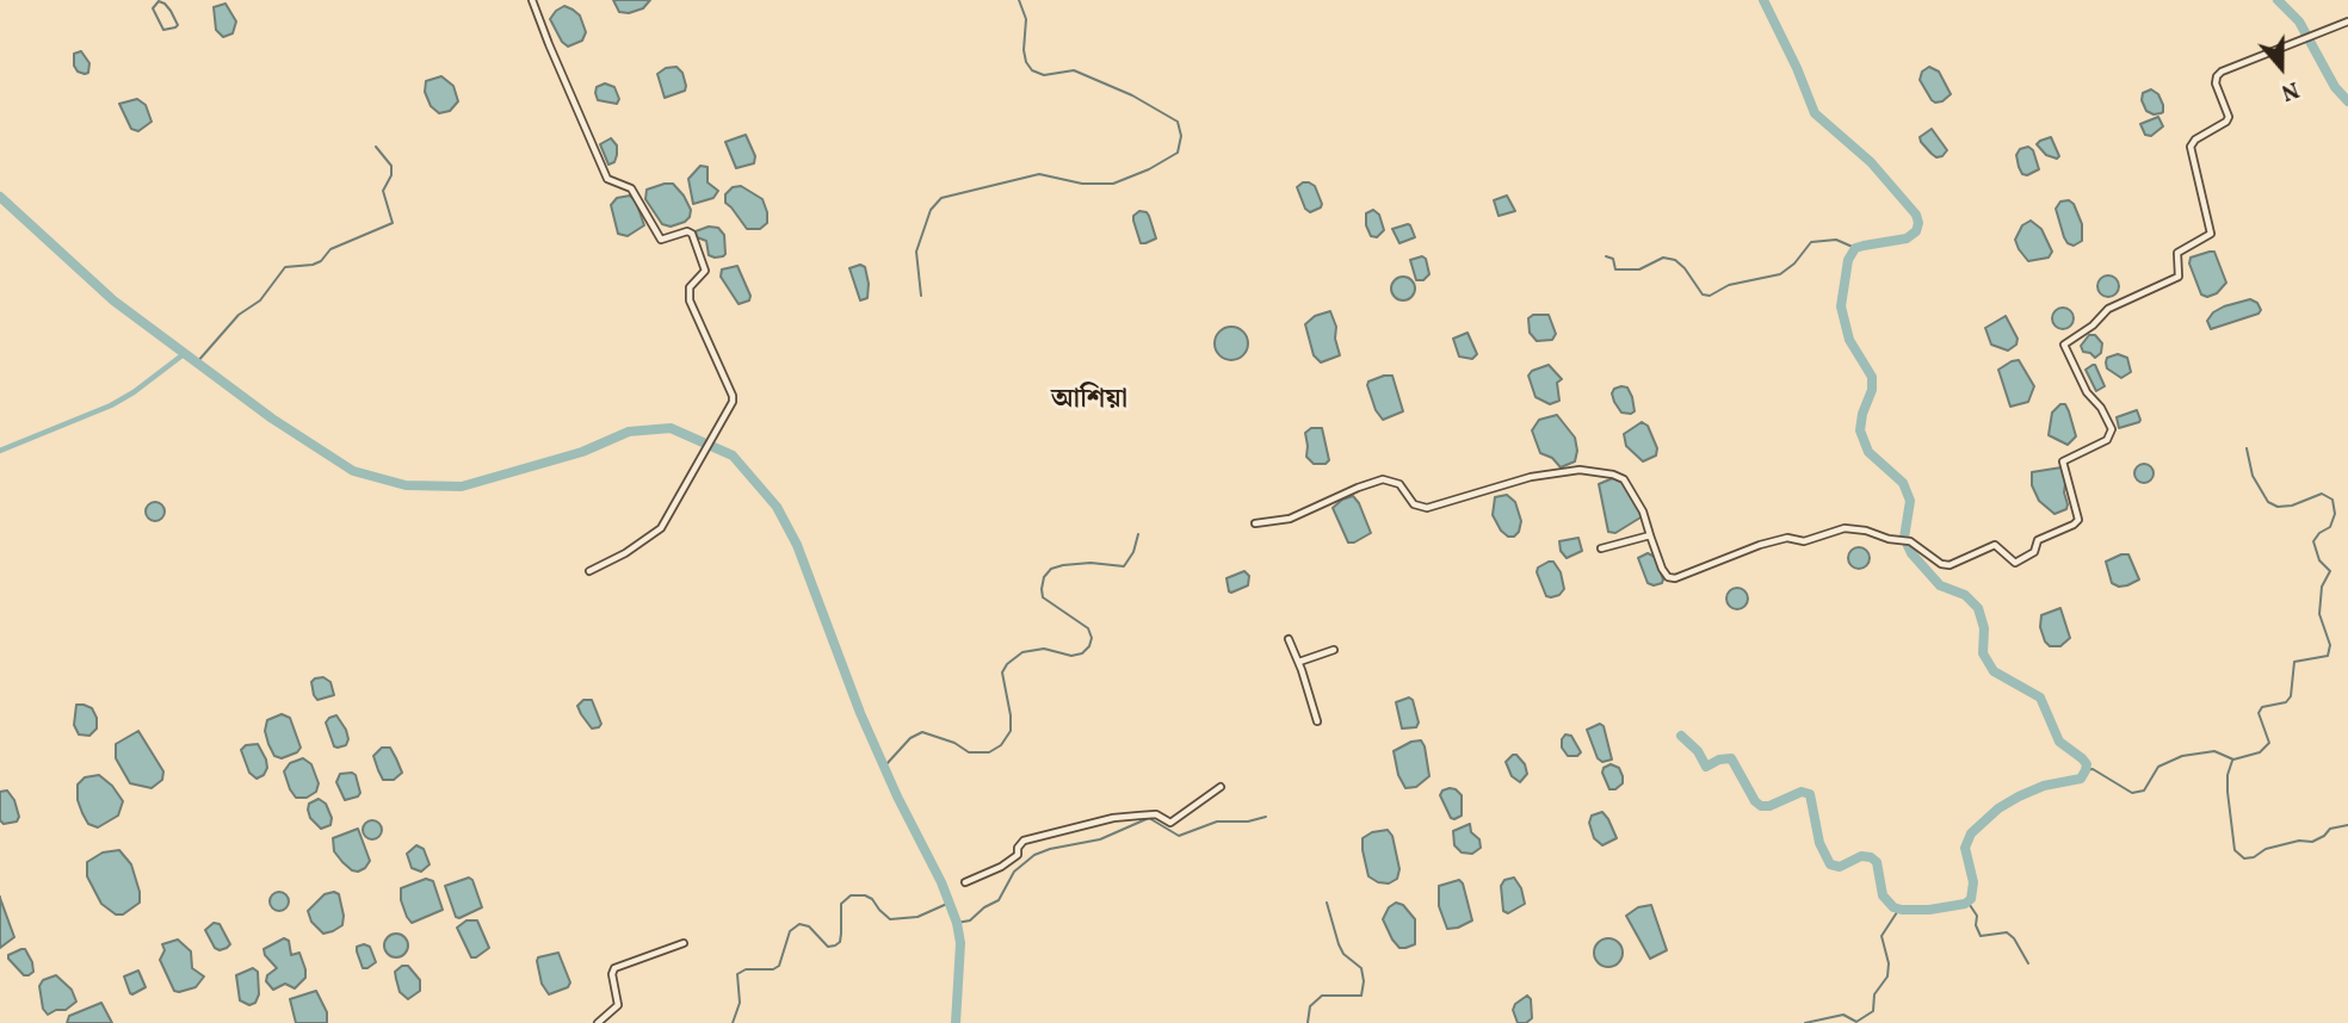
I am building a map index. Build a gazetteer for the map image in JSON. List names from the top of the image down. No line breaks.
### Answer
{"districts":["আশিয়া"],"north":"bottom"}
